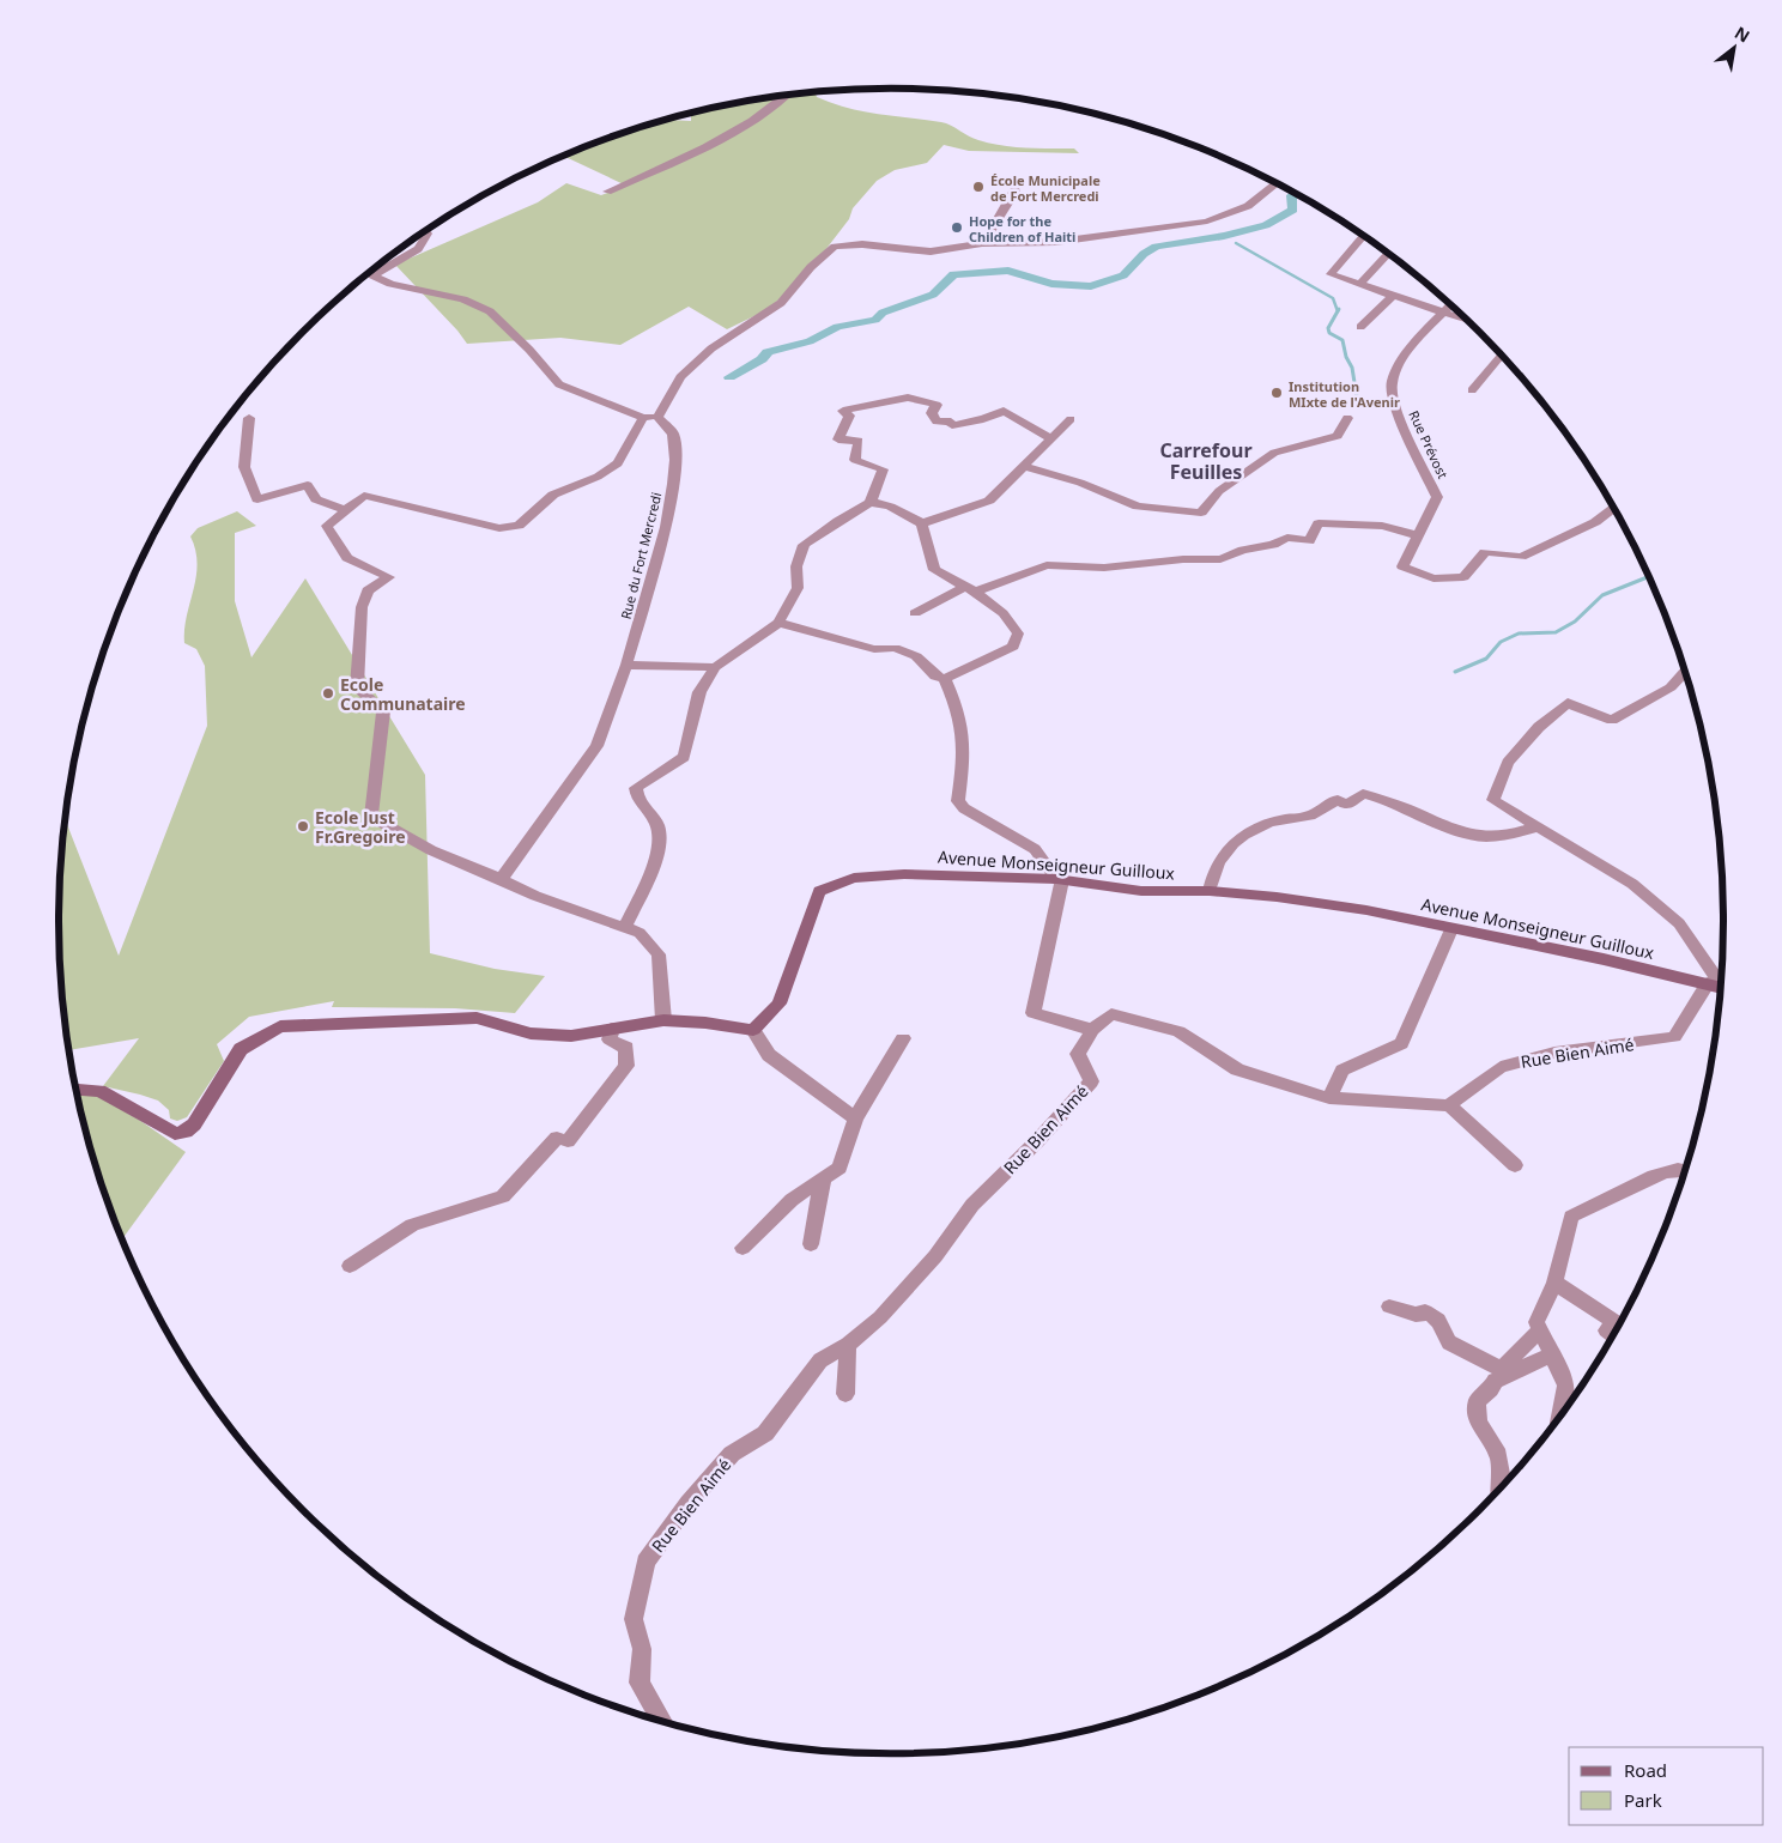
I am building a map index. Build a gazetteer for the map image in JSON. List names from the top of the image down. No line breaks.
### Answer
{"streets":{"street":["Rue Prévost","Rue du Fort Mercredi","Avenue Monseigneur Guilloux","Rue Bien Aimé"]},"crossings":[["Avenue Monseigneur Guilloux","Rue Bien Aimé"]],"districts":["Carrefour Feuilles"],"places":["École Municipale de Fort Mercredi","Hope for the Children of Haiti","Institution MIxte de l'Avenir","Ecole Communataire","Ecole Just Fr.Gregoire"],"legend":["Road","Park"],"north":"top right"}
